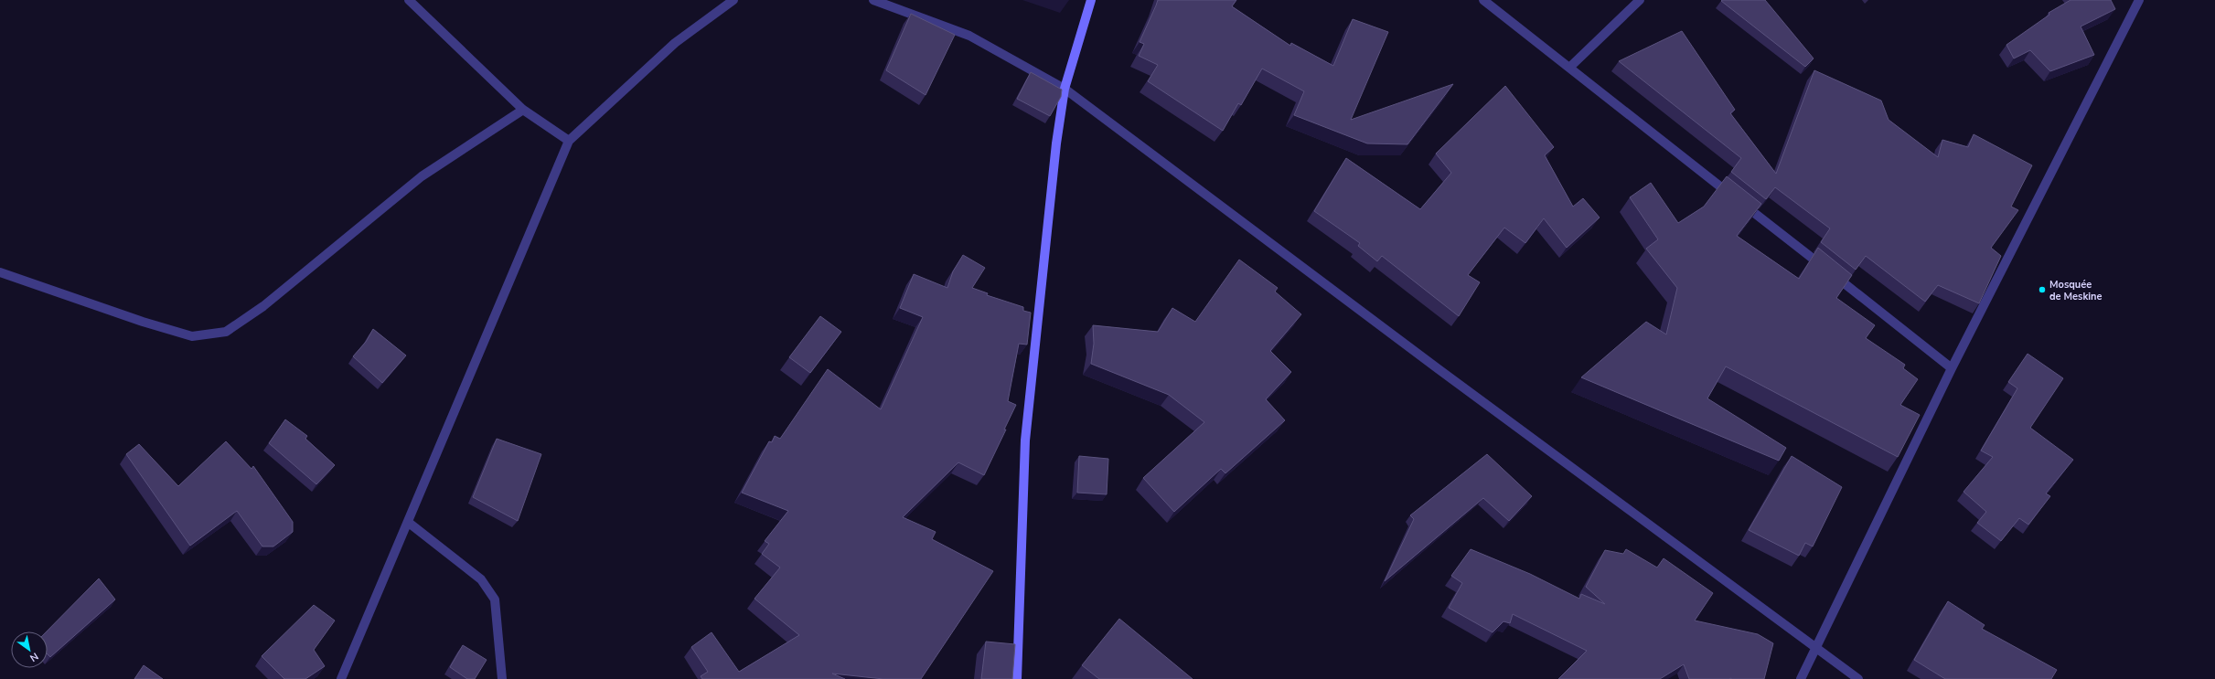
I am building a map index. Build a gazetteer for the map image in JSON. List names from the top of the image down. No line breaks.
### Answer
{"places":["Mosquée de Meskine"],"north":"bottom right"}
